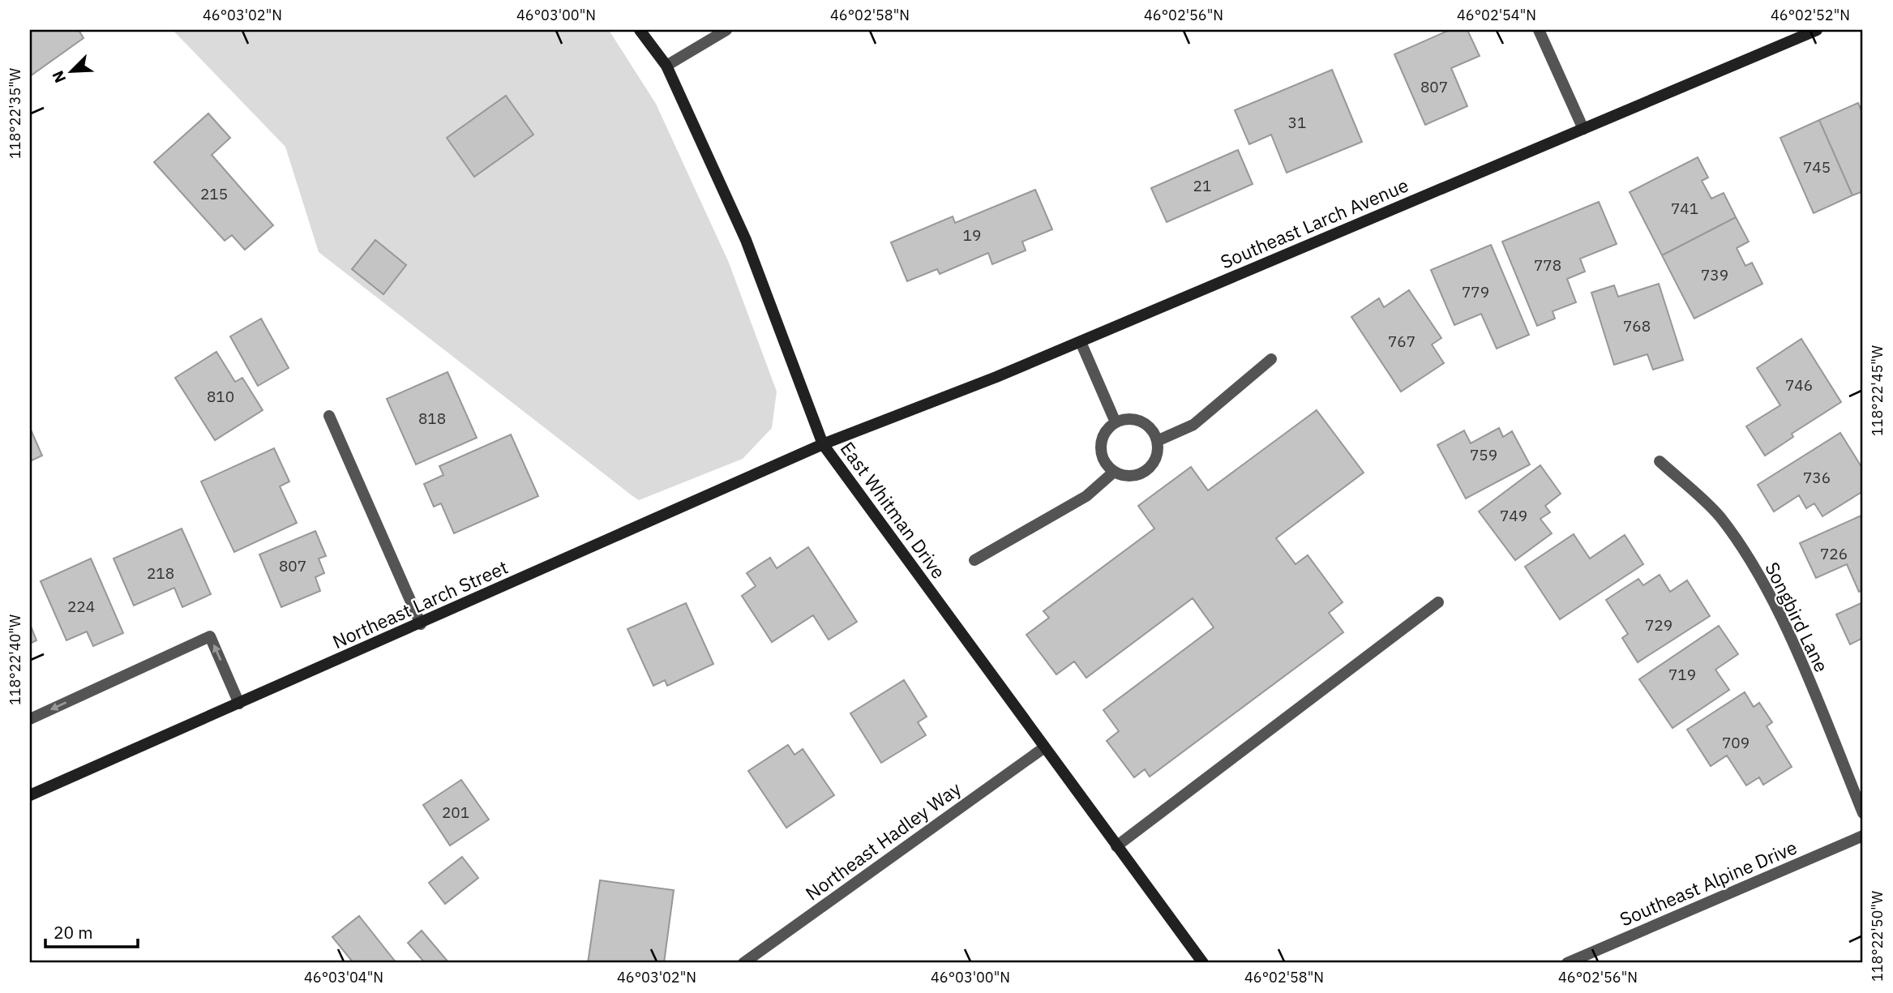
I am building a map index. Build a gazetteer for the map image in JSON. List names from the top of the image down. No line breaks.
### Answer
{"streets":{"main road":["Southeast Larch Avenue","East Whitman Drive","Northeast Larch Street"],"street":["Songbird Lane","Northeast Hadley Way","Southeast Alpine Drive"]},"crossings":[["Southeast Larch Avenue","East Whitman Drive"],["Southeast Larch Avenue","Northeast Larch Street"],["East Whitman Drive","Northeast Larch Street"],["East Whitman Drive","Northeast Hadley Way"]],"house_numbers":["807","31","745","21","215","741","19","778","739","779","768","767","746","810","818","759","736","749","726","807","218","224","729","719","709","201"],"scale_bar":"20 m","north":"bottom left","coordinates":["46°03'02\"N","46°03'00\"N","46°02'58\"N","46°02'56\"N","46°02'54\"N","46°02'52\"N","118°22'35\"W","118°22'45\"W","118°22'40\"W","118°22'50\"W","46°03'04\"N"]}
